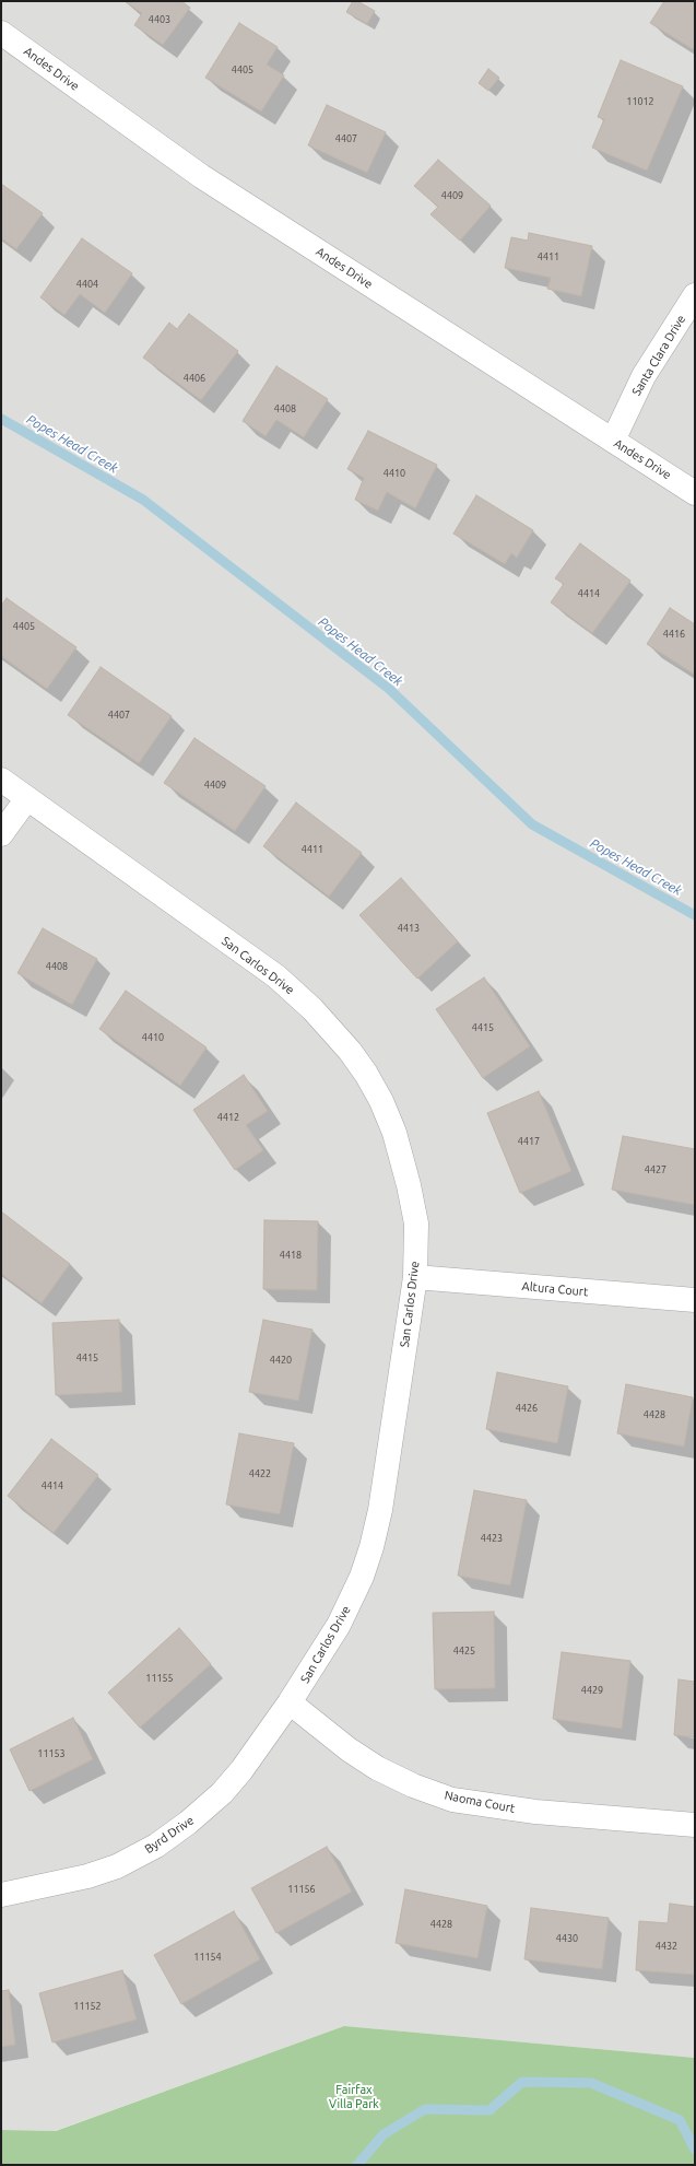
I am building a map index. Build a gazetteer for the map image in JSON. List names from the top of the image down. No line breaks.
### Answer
{"streets":{"street":["Andes Drive","Santa Clara Drive","San Carlos Drive","Altura Court","Naoma Court","Byrd Drive"]},"crossings":[["Andes Drive","Santa Clara Drive"],["San Carlos Drive","Altura Court"],["San Carlos Drive","Naoma Court"],["San Carlos Drive","Byrd Drive"],["Naoma Court","Byrd Drive"]],"water":["Popes Head Creek"],"parks":["Fairfax Villa Park"],"house_numbers":["4403","4405","11012","4407","4409","4411","4404","4406","4408","4410","4414","4405","4416","4407","4409","4411","4413","4408","4415","4410","4412","4417","4427","4418","4415","4420","4426","4428","4422","4414","4423","4425","11155","4429","11153","11156","4428","4430","4432","11154","11152"]}
